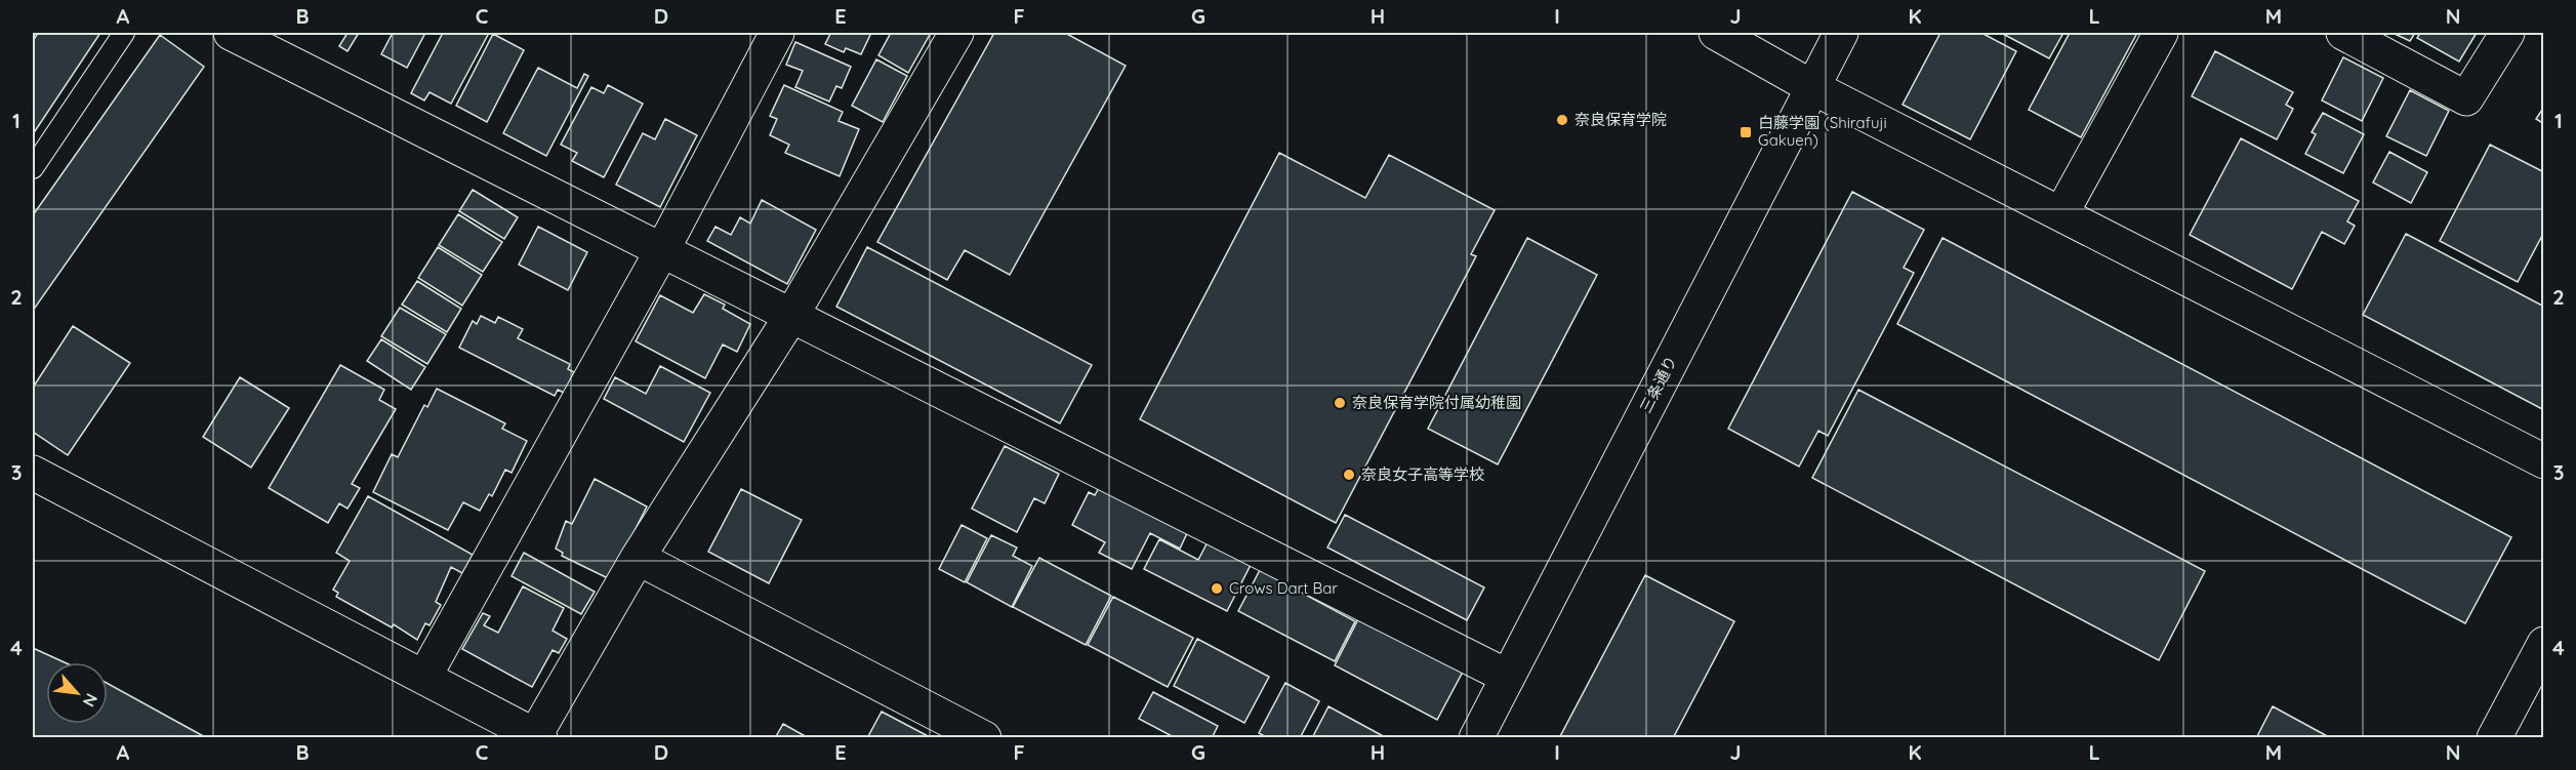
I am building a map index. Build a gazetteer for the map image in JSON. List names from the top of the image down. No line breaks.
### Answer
{"streets":{"street":["三条通り"]},"places":{"other":["奈良保育学院","奈良保育学院付属幼稚園","奈良女子高等学校","Crows Dart Bar"],"transit":["白藤学園 (Shirafuji Gakuen)"]},"north":"bottom right","grid":{"columns":["A","B","C","D","E","F","G","H","I","J","K","L","M","N"],"rows":["1","2","3","4"]}}
